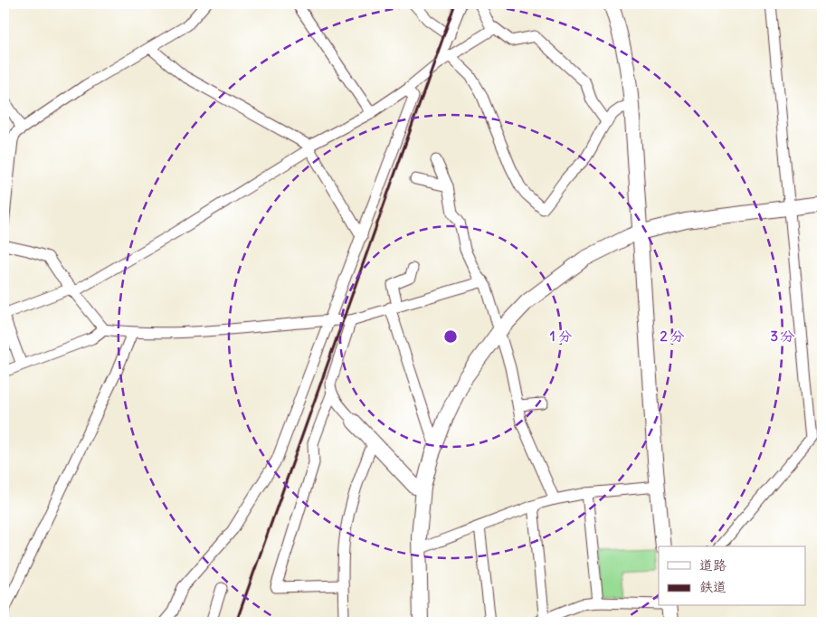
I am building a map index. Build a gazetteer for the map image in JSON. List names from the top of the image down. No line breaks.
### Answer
{"legend":["道路","鉄道"],"rings":["1 分","2 分","3 分"]}
